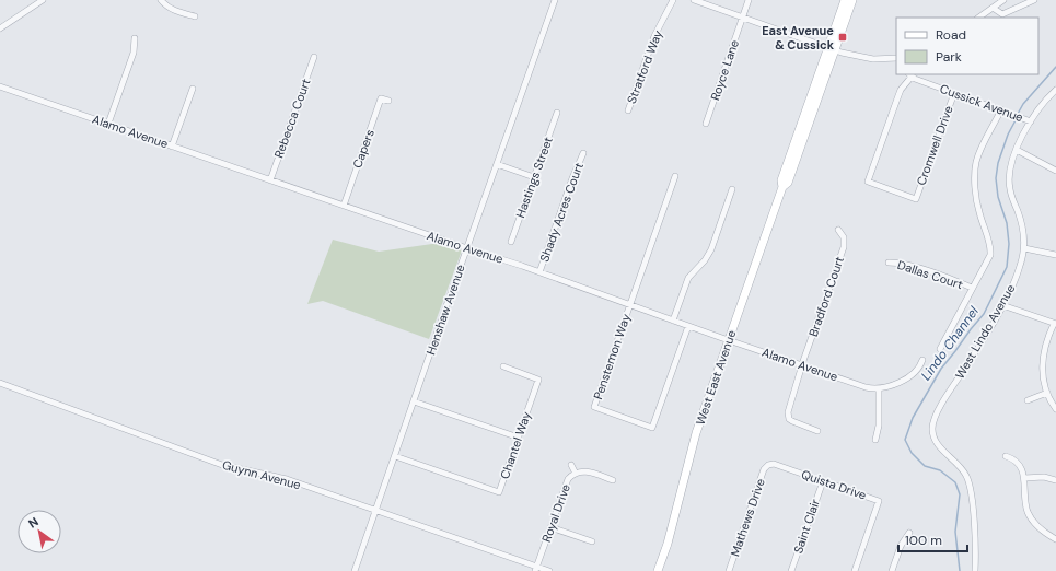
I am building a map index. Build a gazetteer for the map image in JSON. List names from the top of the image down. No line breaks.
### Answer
{"streets":{"main road":["West East Avenue"],"street":["Stratford Way","Royce Lane","Cussick Avenue","Rebecca Court","Alamo Avenue","Cromwell Drive","Capers","Hastings Street","Shady Acres Court","Dallas Court","Bradford Court","Henshaw Avenue","West Lindo Avenue","Penstemon Way","Chantel Way","Guynn Avenue","Quista Drive","Royal Drive","Mathews Drive","Saint Clair"]},"crossings":[["Cussick Avenue","Cromwell Drive"],["Cussick Avenue","West Lindo Avenue"],["Rebecca Court","Alamo Avenue"],["Alamo Avenue","Capers"],["Alamo Avenue","Shady Acres Court"],["Alamo Avenue","Bradford Court"],["Alamo Avenue","Henshaw Avenue"],["Alamo Avenue","Penstemon Way"],["Alamo Avenue","West East Avenue"],["Henshaw Avenue","Chantel Way"],["Henshaw Avenue","Guynn Avenue"],["Guynn Avenue","Royal Drive"],["Quista Drive","Mathews Drive"],["Quista Drive","Saint Clair"]],"water":["Lindo Channel"],"places":{"transit":["East Avenue & Cussick"]},"legend":["Road","Park"],"scale_bar":"100 m","north":"top left"}
